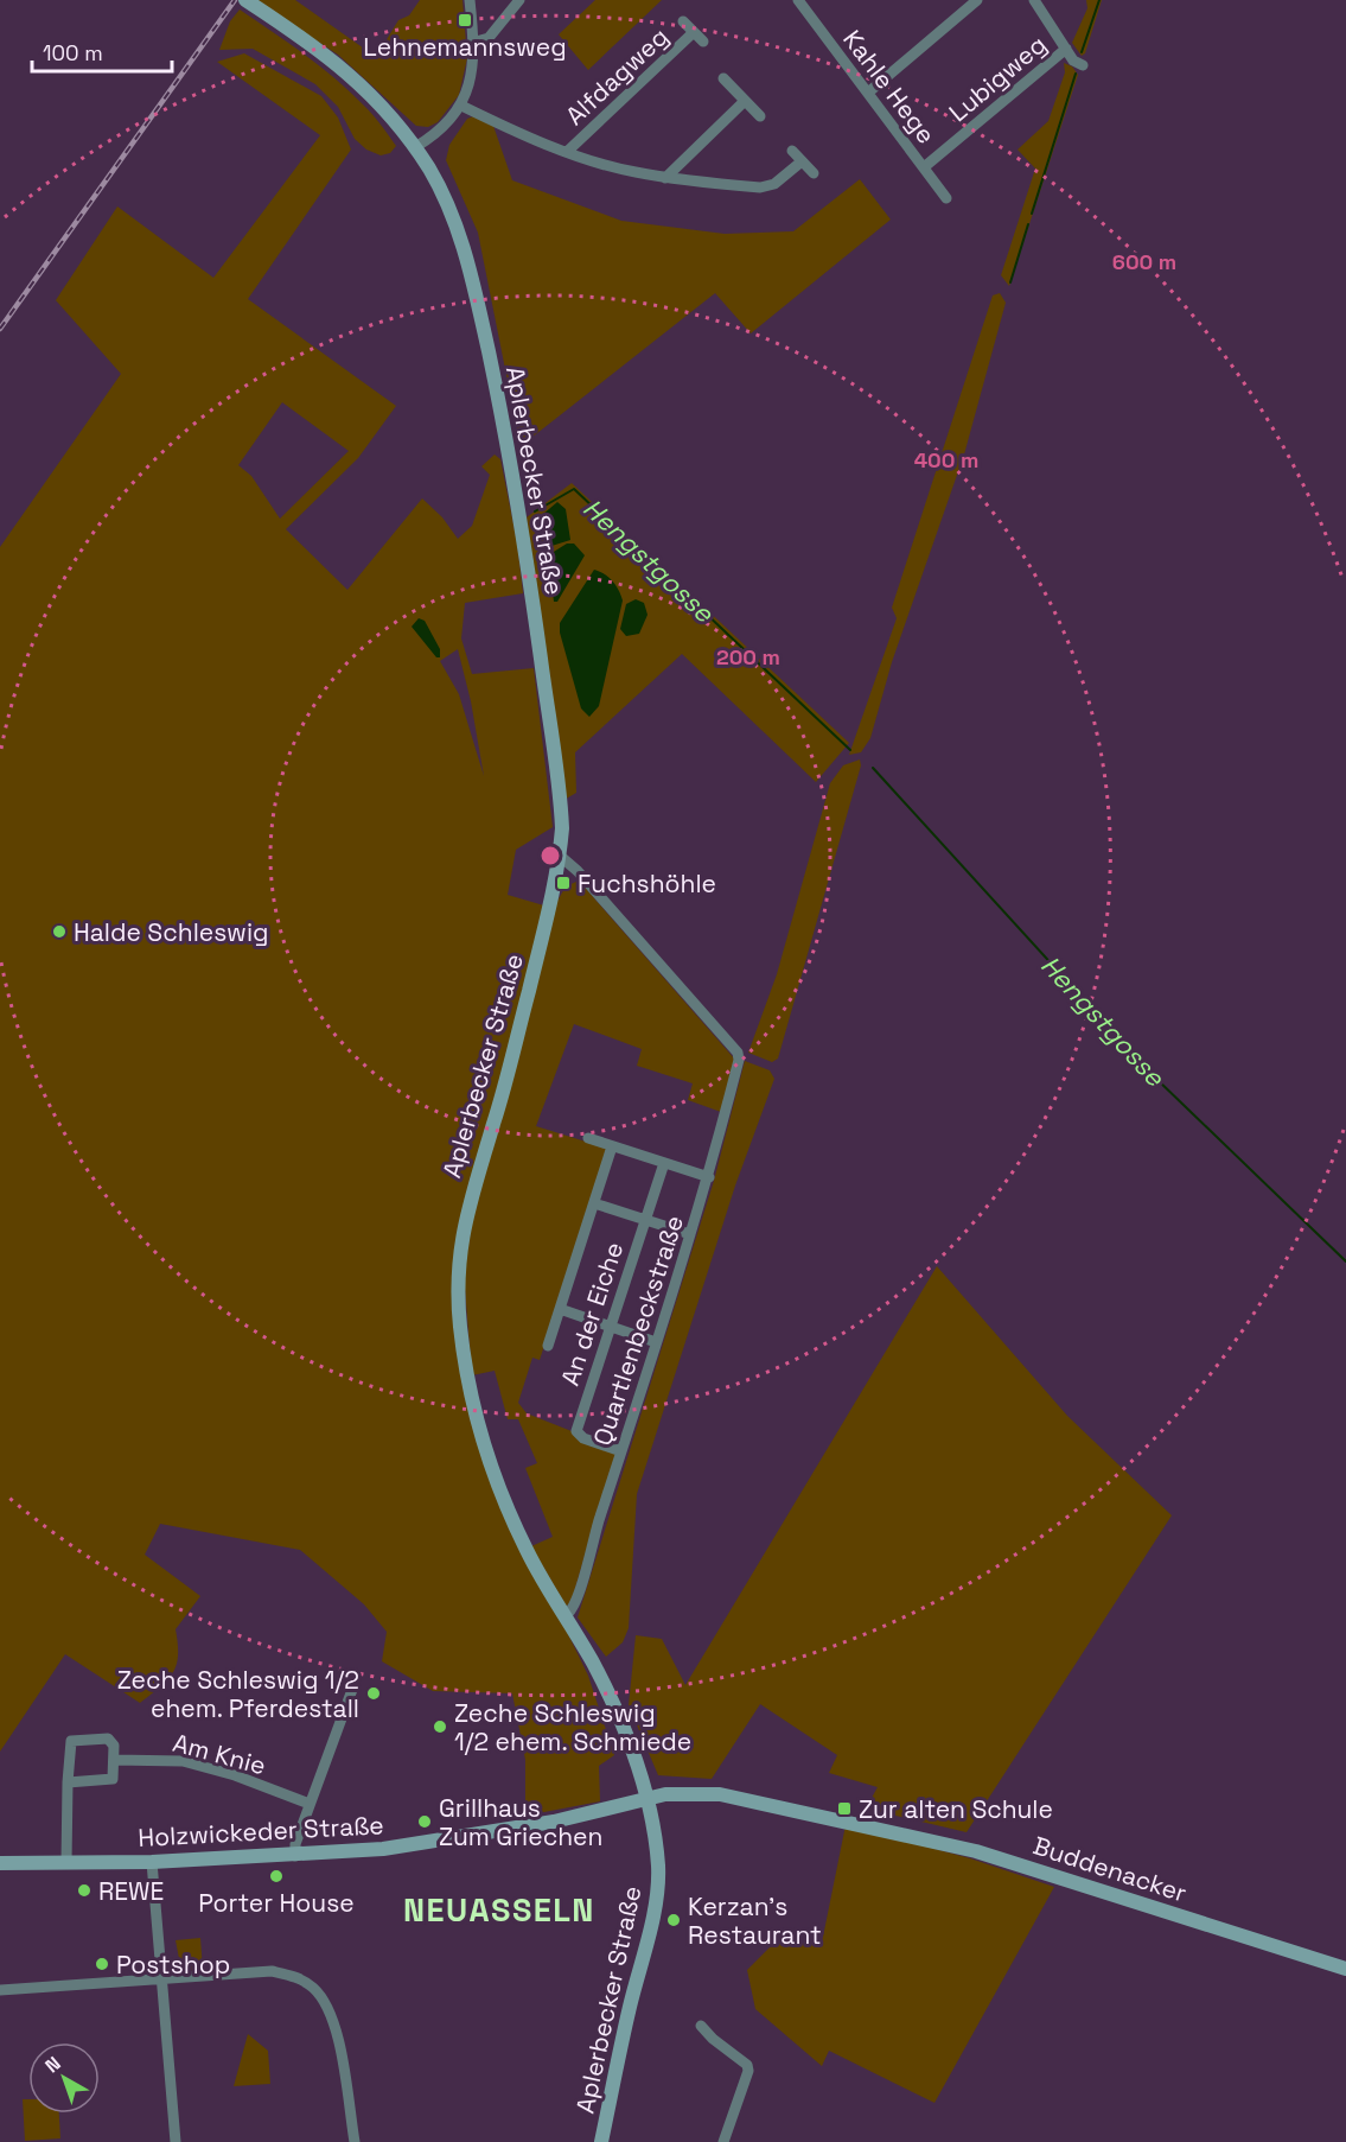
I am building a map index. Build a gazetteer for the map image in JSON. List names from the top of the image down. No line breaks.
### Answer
{"streets":{"main road":["Aplerbecker Straße","Holzwickeder Straße","Buddenacker"],"street":["Alfdagweg","Lubigweg","Kahle Hege","An der Eiche","Quartlenbeckstraße","Am Knie"]},"crossings":[["Lubigweg","Kahle Hege"],["Aplerbecker Straße","Quartlenbeckstraße"],["Aplerbecker Straße","Holzwickeder Straße"],["Aplerbecker Straße","Buddenacker"],["An der Eiche","Quartlenbeckstraße"],["Holzwickeder Straße","Buddenacker"]],"districts":["NEUASSELN"],"water":["Hengstgosse"],"places":{"transit":["Lehnemannsweg","Fuchshöhle","Zur alten Schule"],"other":["Halde Schleswig","Zeche Schleswig 1/2 ehem. Pferdestall","Zeche Schleswig 1/2 ehem. Schmiede","Grillhaus Zum Griechen","Porter House","REWE","Kerzan's Restaurant","Postshop"]},"scale_bar":"100 m","north":"top left","rings":["600 m","400 m","200 m"]}
